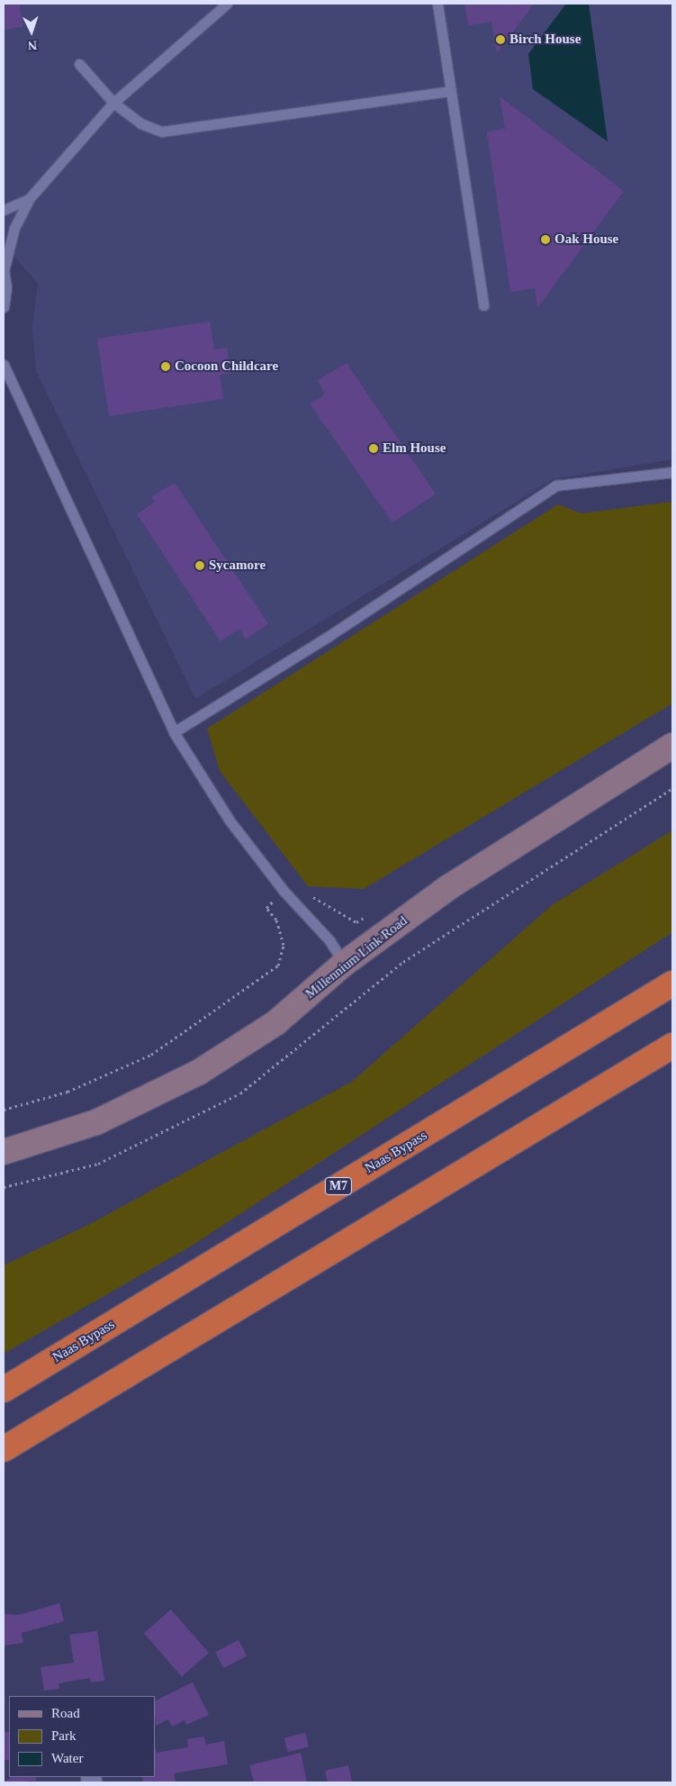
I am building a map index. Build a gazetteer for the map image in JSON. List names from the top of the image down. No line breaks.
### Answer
{"streets":{"highway":["Naas Bypass","M7"],"main road":["Millennium Link Road"]},"places":["Birch House","Oak House","Cocoon Childcare","Elm House","Sycamore"],"legend":["Road","Park","Water"],"north":"bottom"}
